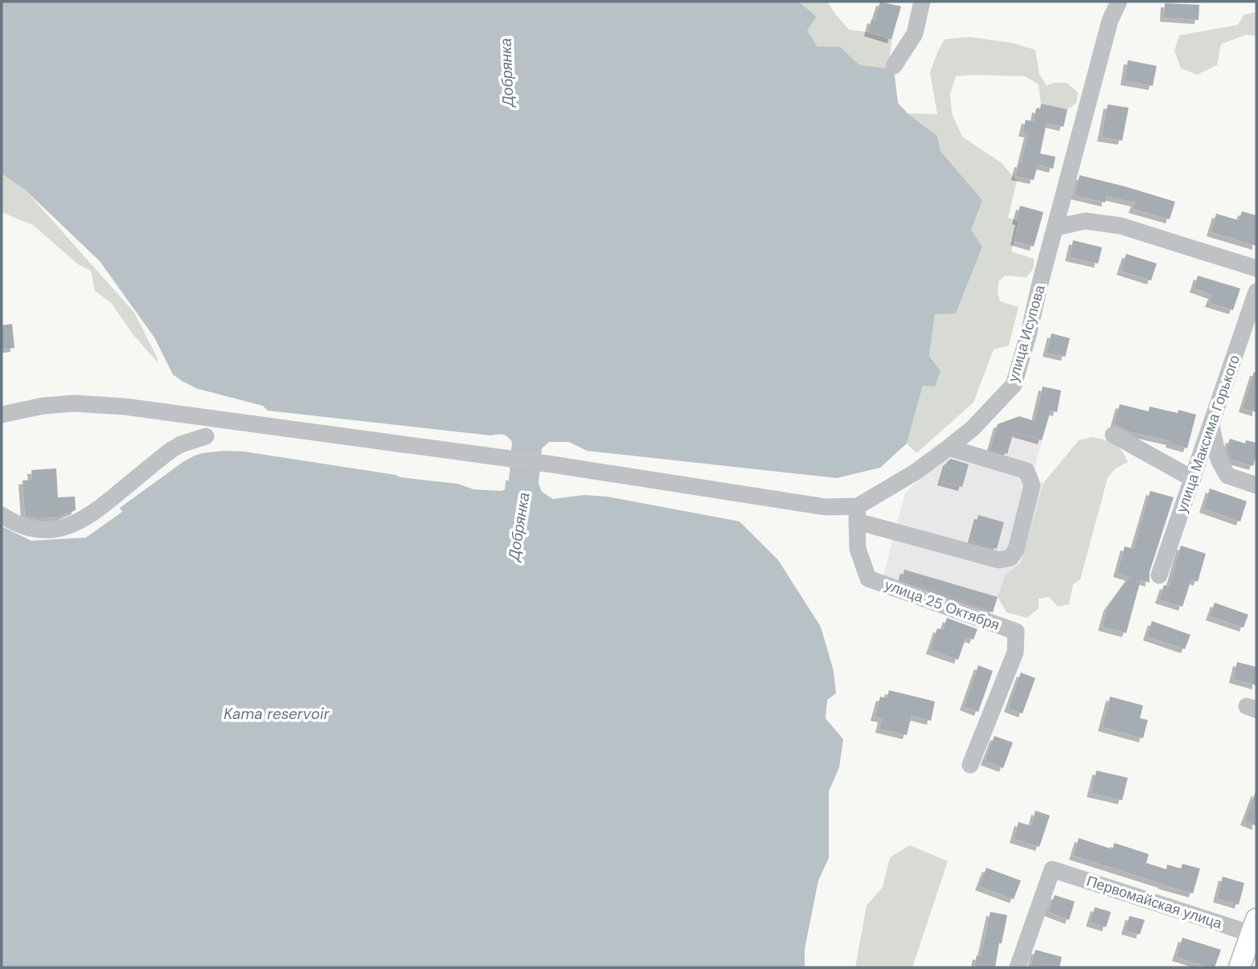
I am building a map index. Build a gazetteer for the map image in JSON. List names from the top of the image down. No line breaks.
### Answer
{"streets":{"street":["улица Исупова","улица Максима Горького","улица 25 Октября","Первомайская улица"]},"crossings":[["улица Исупова","улица 25 Октября"]],"water":["Добрянка","Kama reservoir"]}
